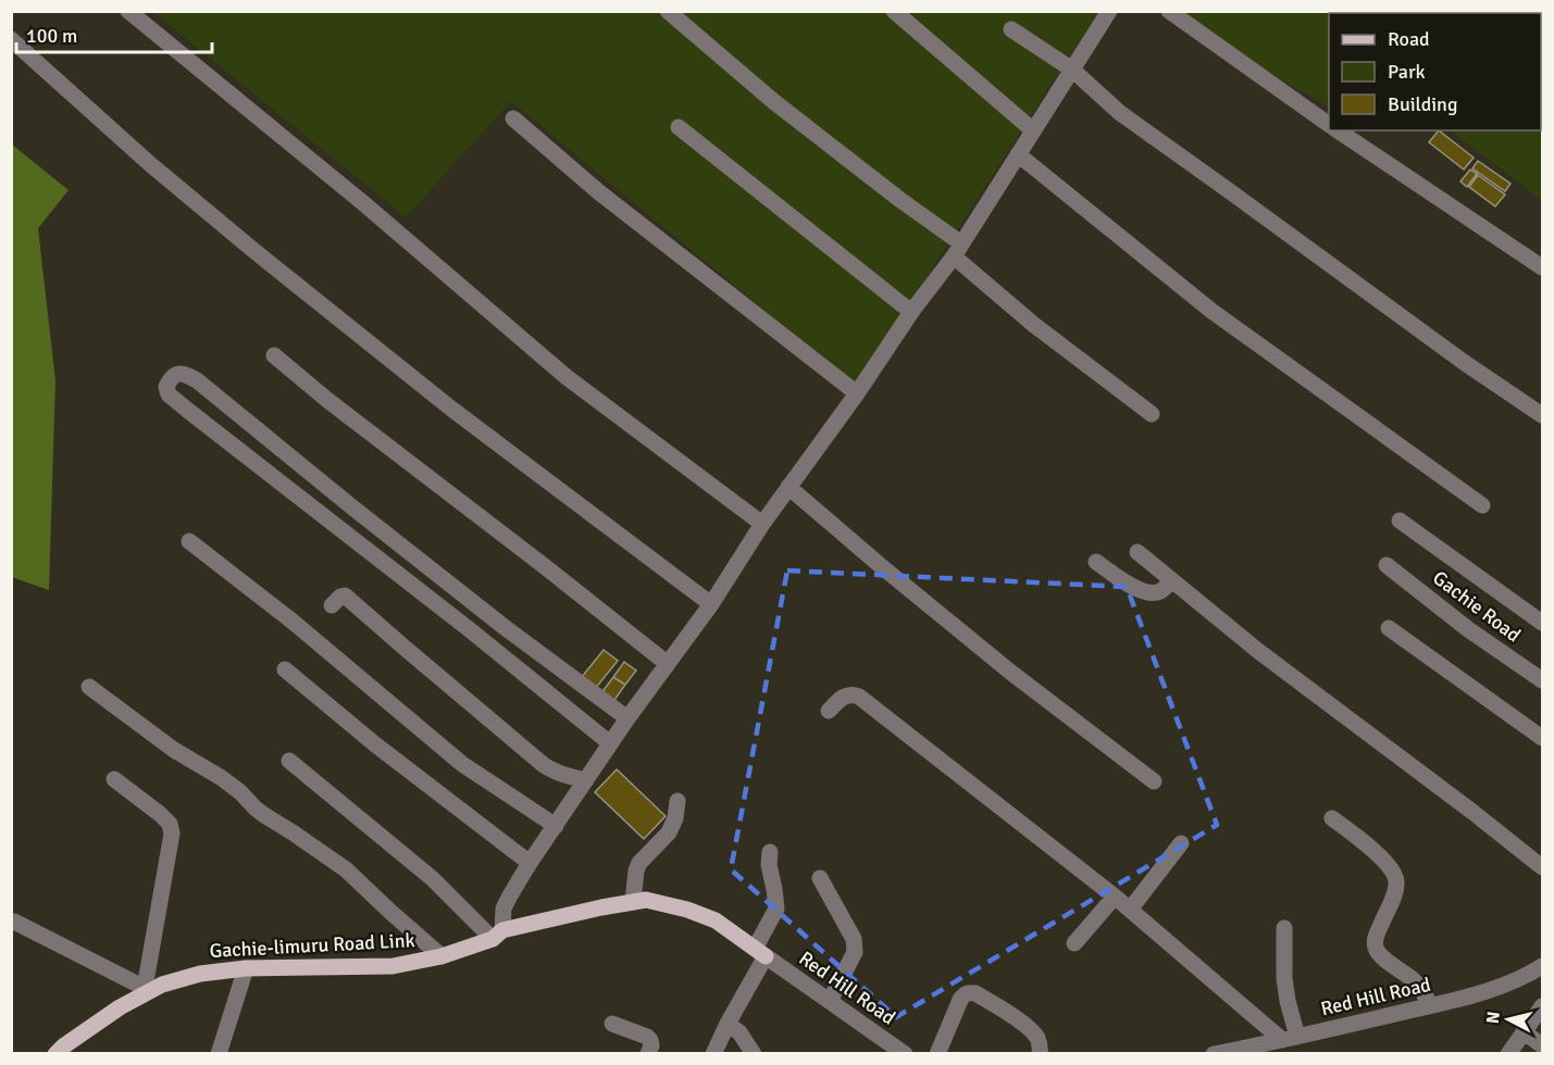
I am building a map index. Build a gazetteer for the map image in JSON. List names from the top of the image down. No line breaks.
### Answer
{"streets":{"main road":["Gachie-limuru Road Link"],"street":["Gachie Road","Red Hill Road"]},"crossings":[["Gachie-limuru Road Link","Red Hill Road"]],"legend":["Road","Park","Building"],"scale_bar":"100 m","north":"left"}
